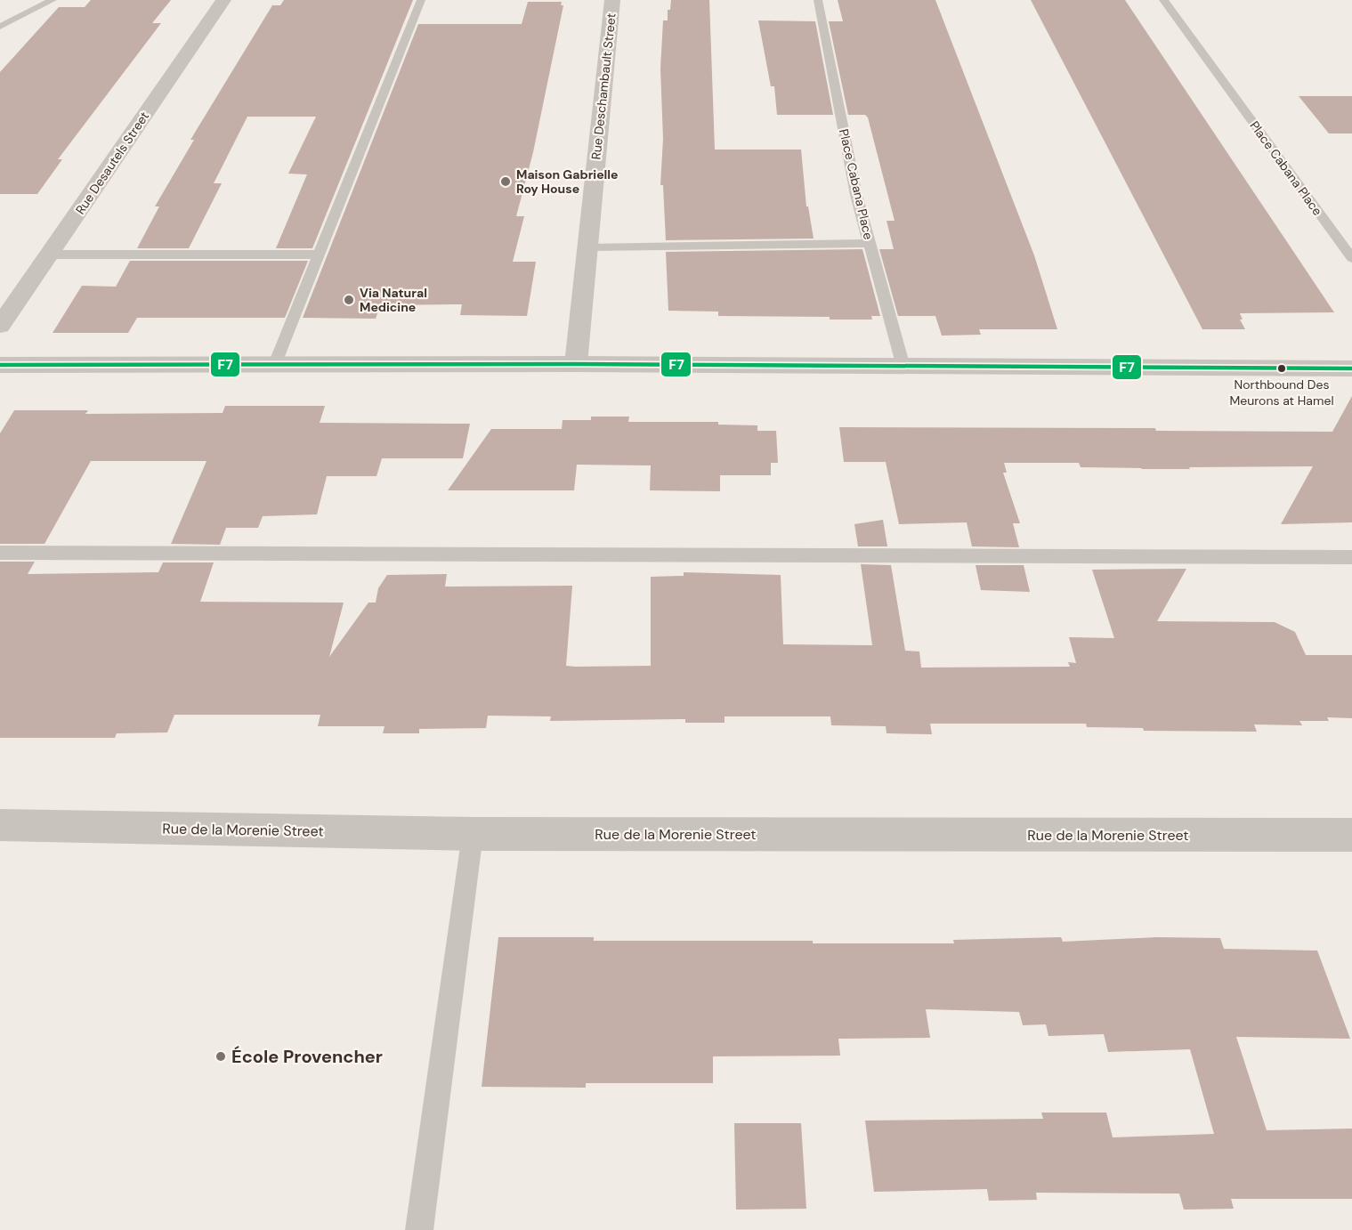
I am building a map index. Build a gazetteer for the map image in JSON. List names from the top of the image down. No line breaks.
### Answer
{"streets":{"street":["Rue Deschambault Street","Rue Desautels Street","Rue de la Morenie Street"],"lane":["Place Cabana Place"]},"places":["Maison Gabrielle Roy House","Via Natural Medicine","Northbound Des Meurons at Hamel","École Provencher"],"lines":["transit line F7"]}
